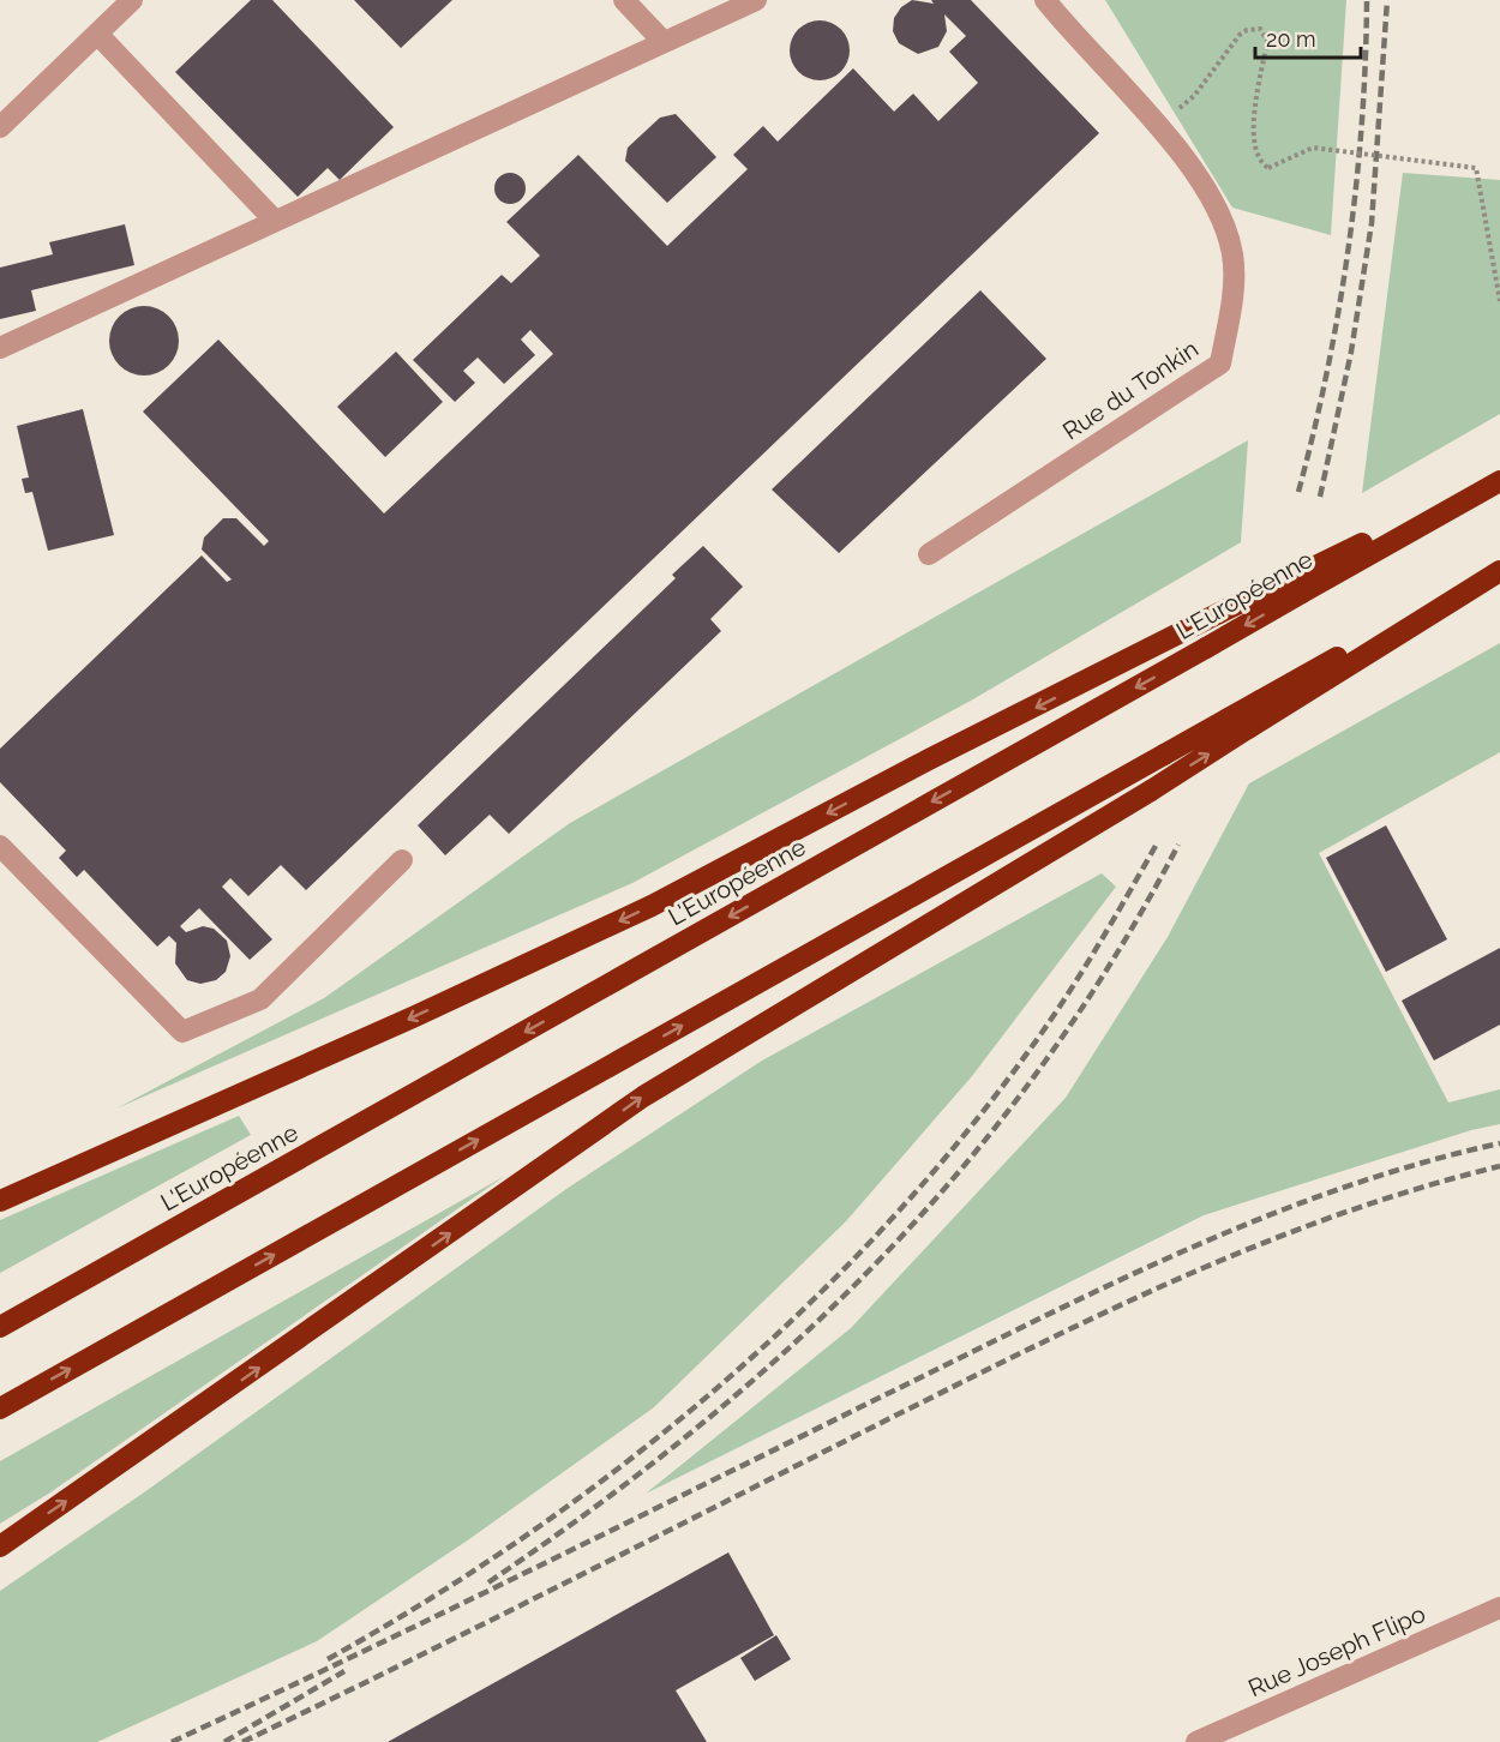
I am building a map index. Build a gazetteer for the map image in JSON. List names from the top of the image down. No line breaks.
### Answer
{"streets":{"highway":["L'Européenne"],"street":["Rue du Tonkin","Rue Joseph Flipo"]},"scale_bar":"20 m"}
